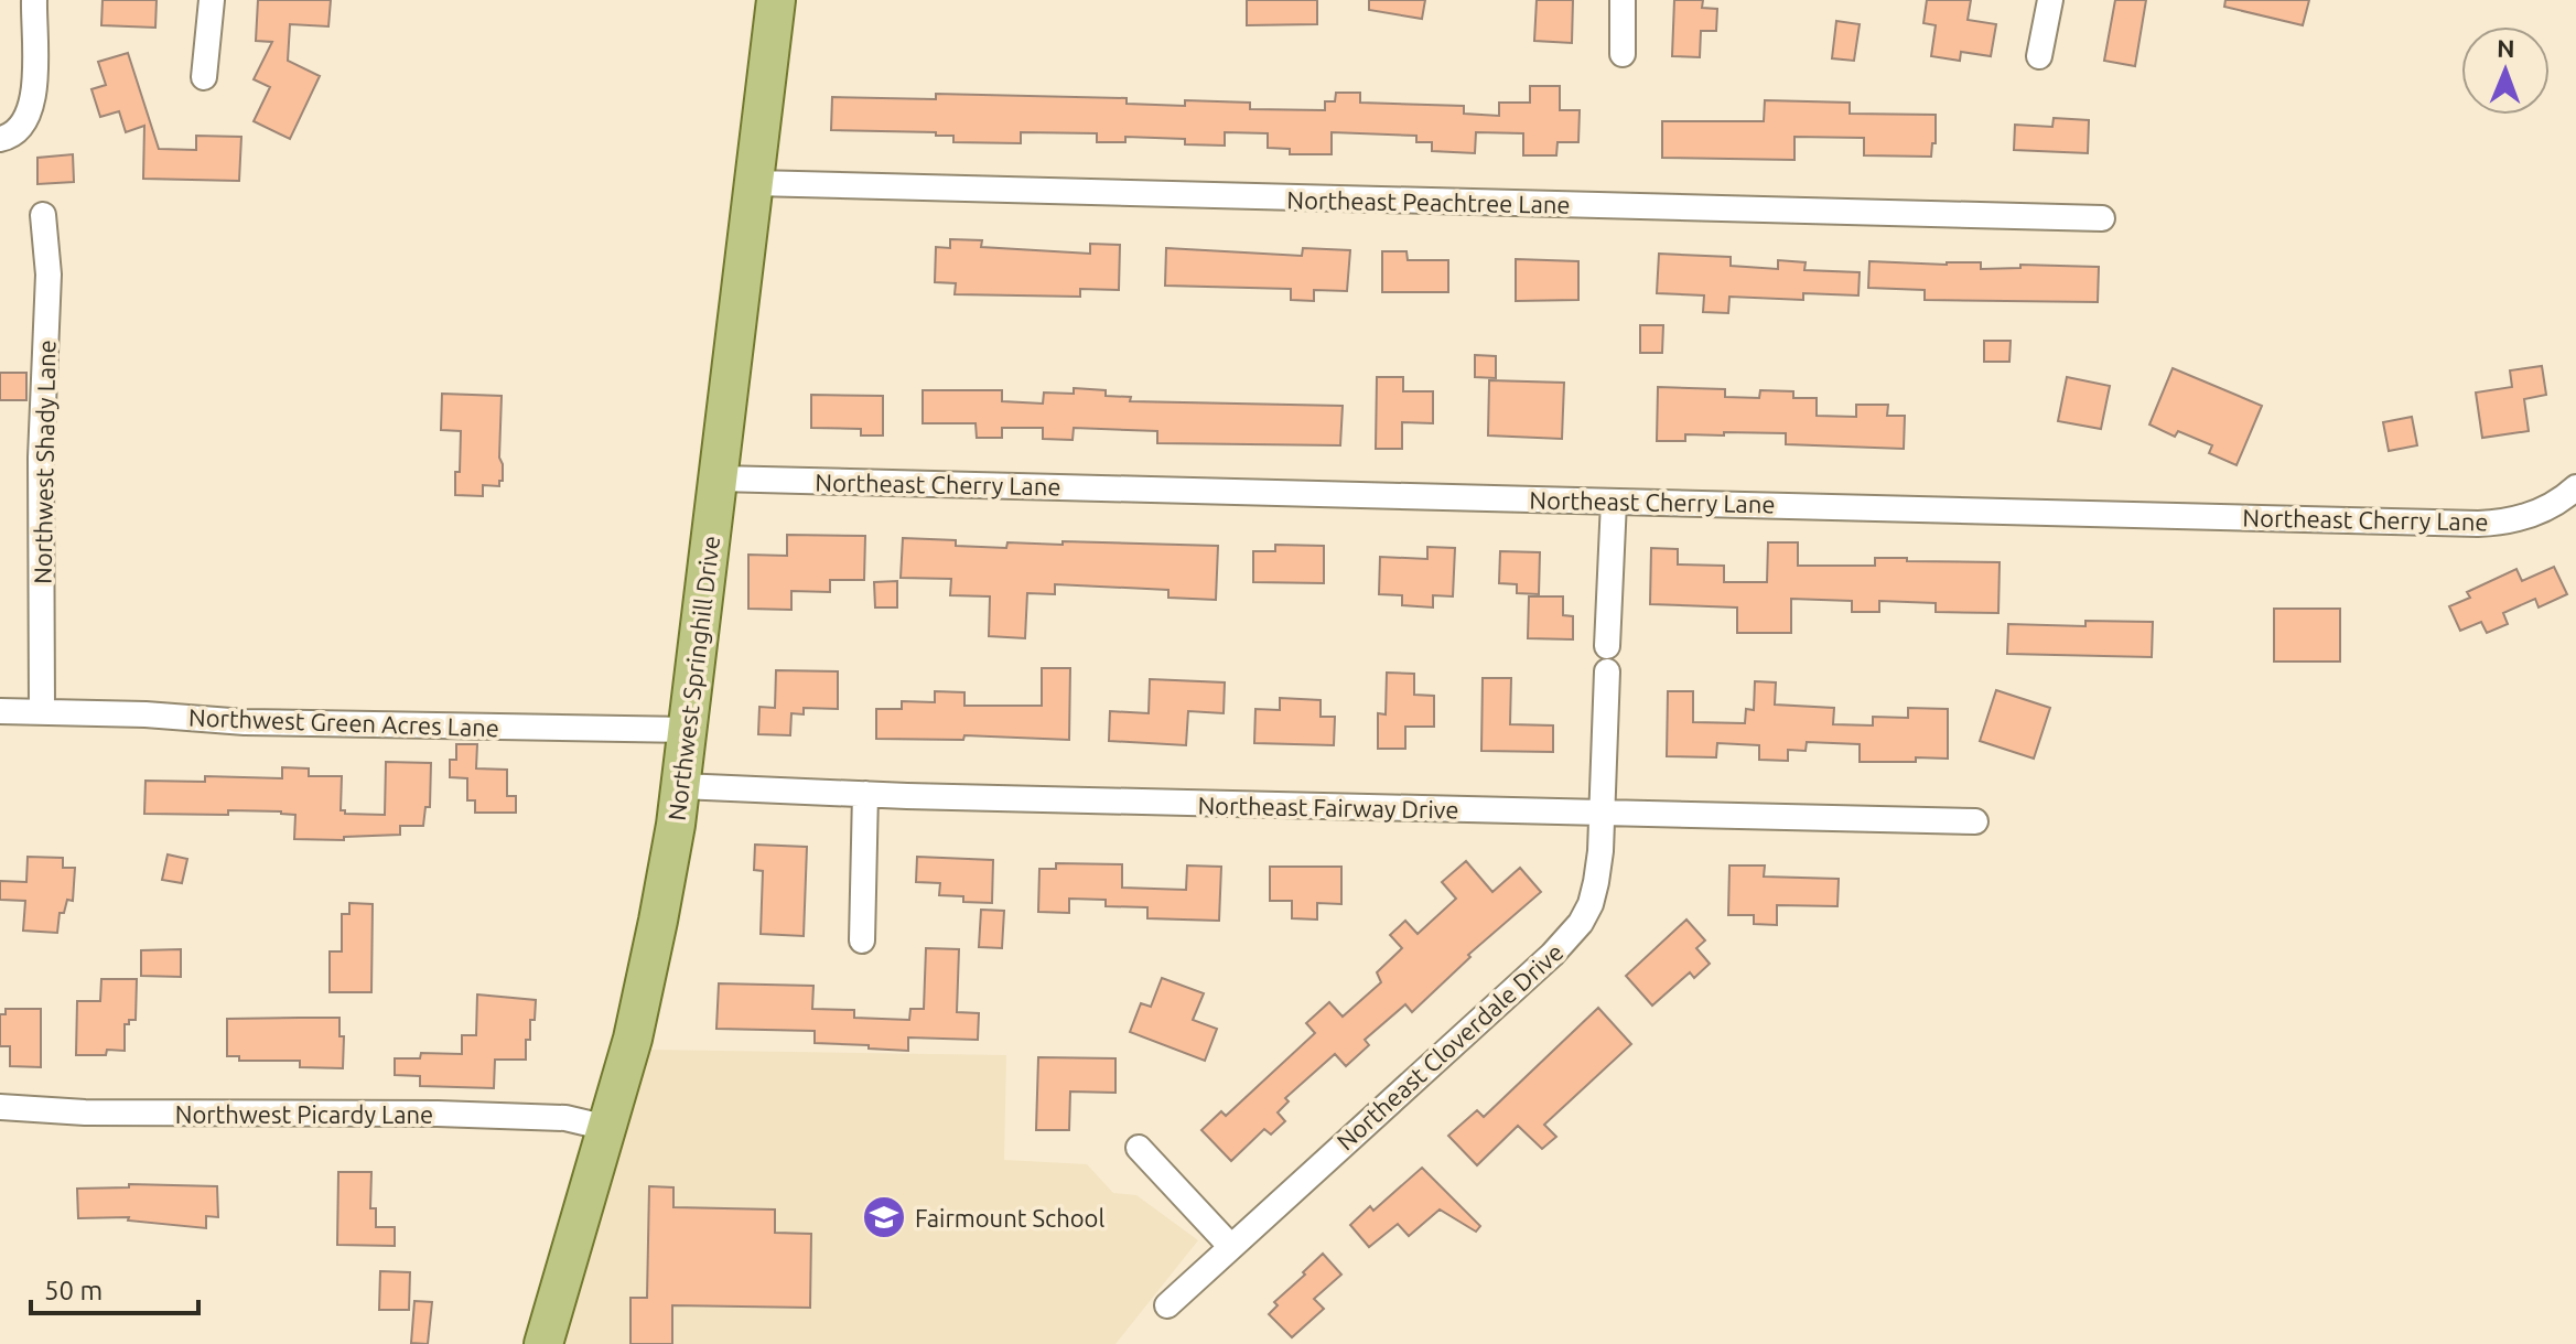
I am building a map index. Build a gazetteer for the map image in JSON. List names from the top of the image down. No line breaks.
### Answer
{"streets":{"main road":["Northwest Springhill Drive"],"street":["Northeast Peachtree Lane","Northwest Shady Lane","Northeast Cherry Lane","Northwest Green Acres Lane","Northeast Fairway Drive","Northeast Cloverdale Drive","Northwest Picardy Lane"]},"crossings":[["Northeast Peachtree Lane","Northwest Springhill Drive"],["Northwest Shady Lane","Northwest Green Acres Lane"],["Northeast Cherry Lane","Northwest Springhill Drive"],["Northwest Springhill Drive","Northwest Green Acres Lane"],["Northwest Springhill Drive","Northeast Fairway Drive"],["Northwest Springhill Drive","Northwest Picardy Lane"],["Northeast Fairway Drive","Northeast Cloverdale Drive"]],"places":{"school or university":["Fairmount School"]},"scale_bar":"50 m","north":"top"}
